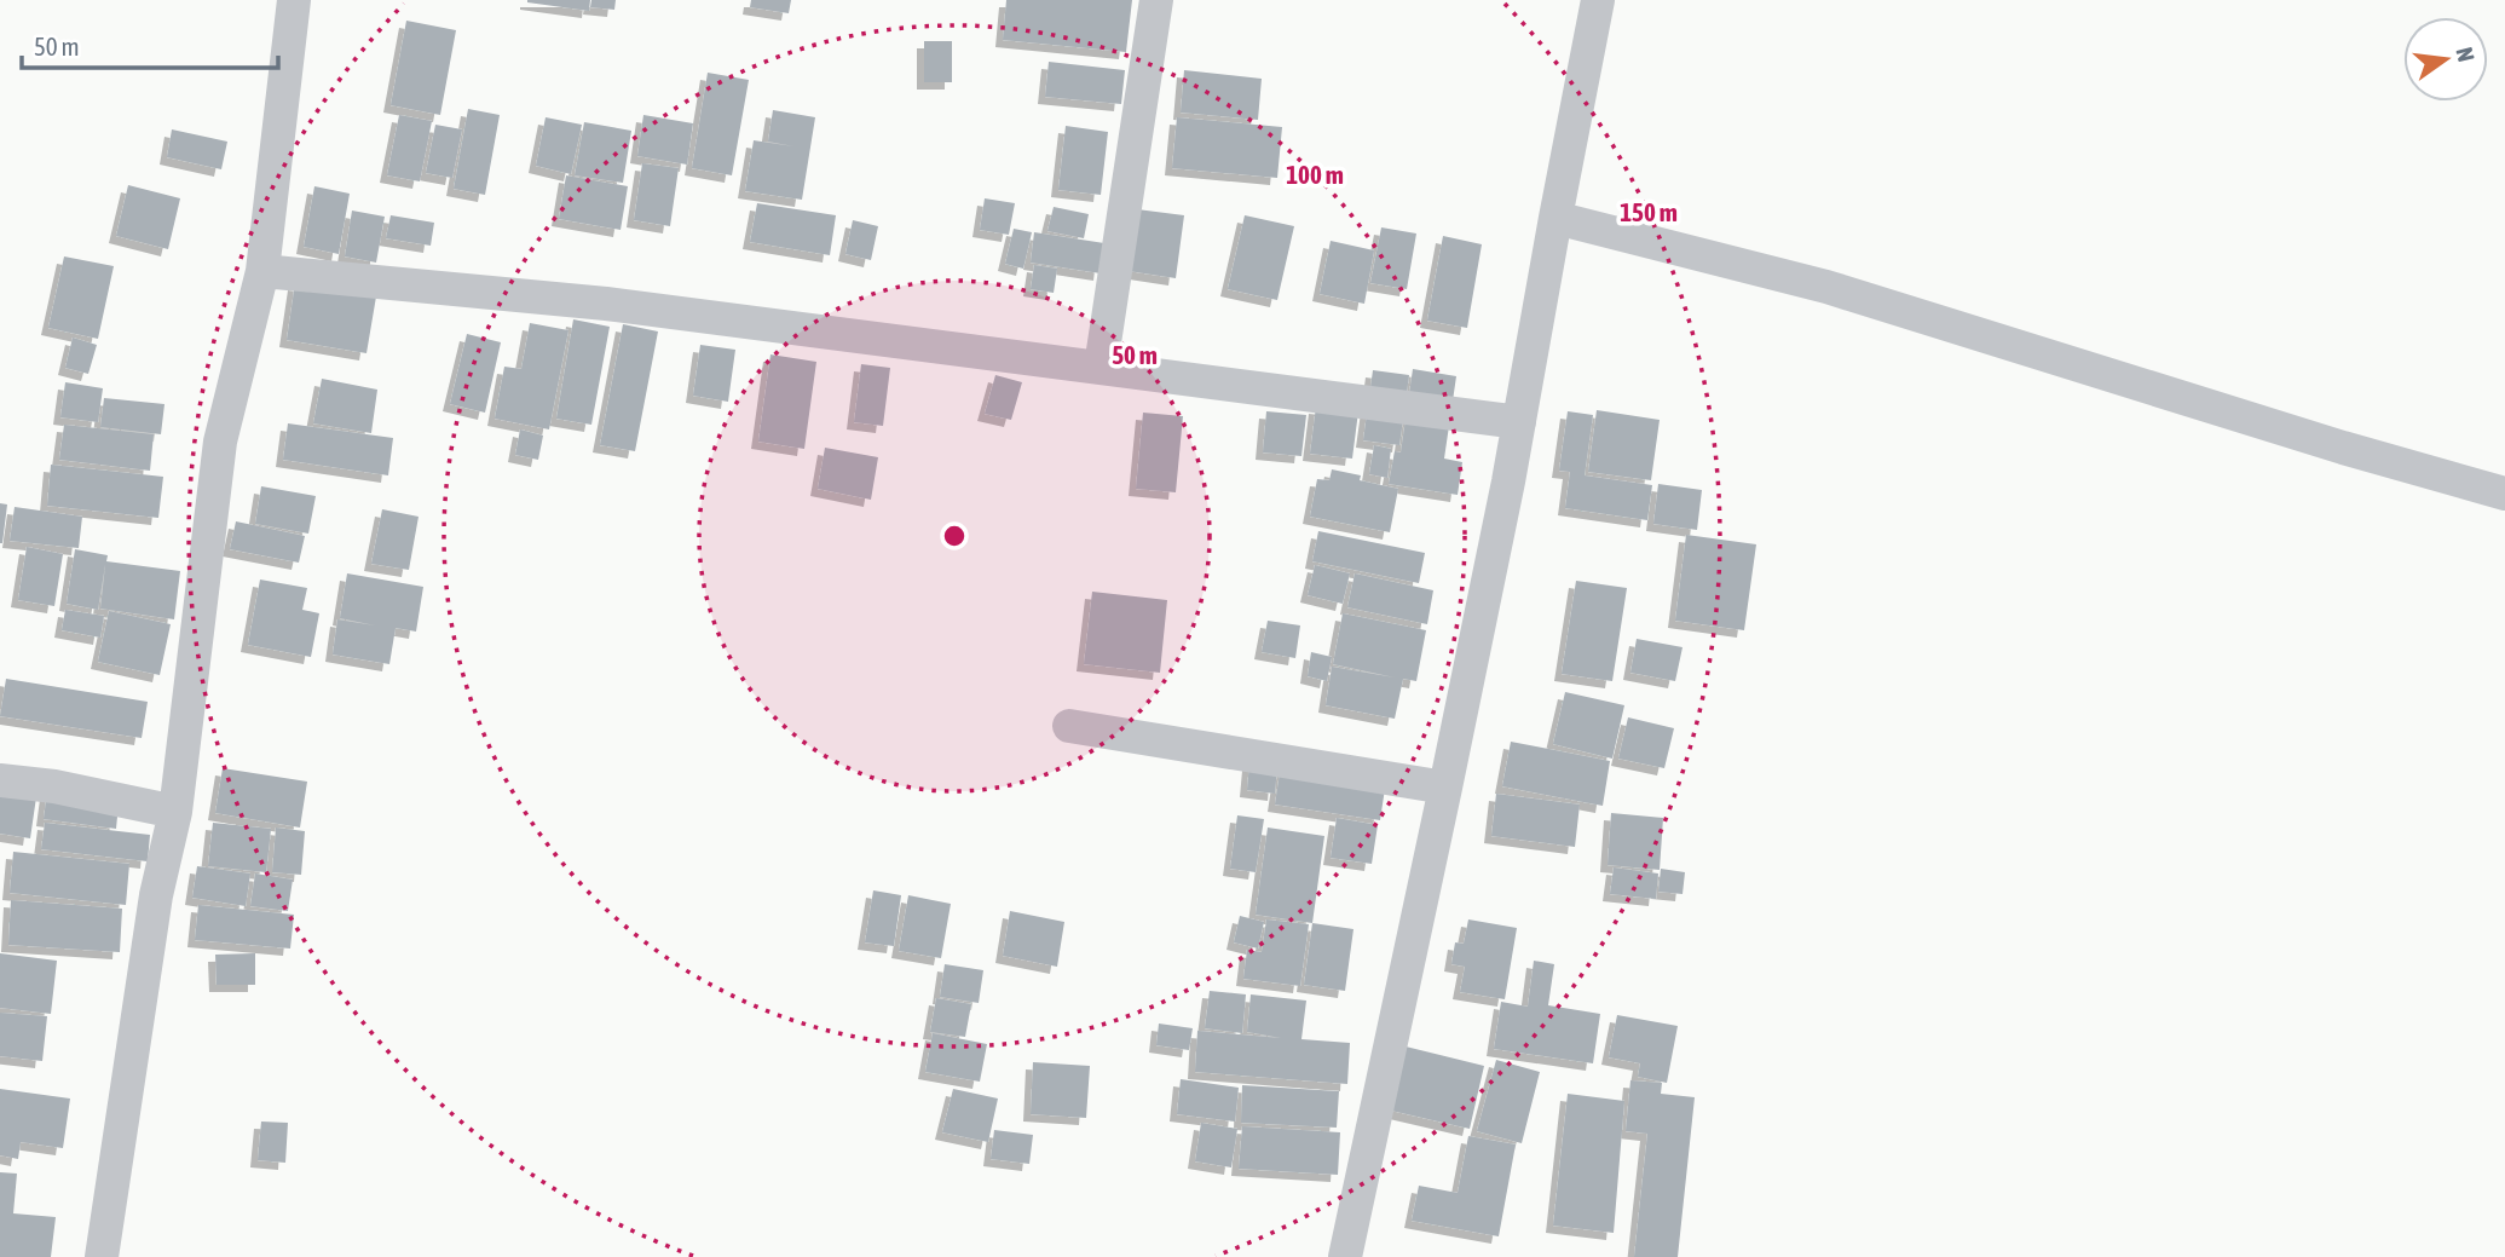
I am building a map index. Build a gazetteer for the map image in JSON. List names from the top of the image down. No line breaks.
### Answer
{"scale_bar":"50 m","north":"right","rings":["100 m","150 m","50 m"]}
